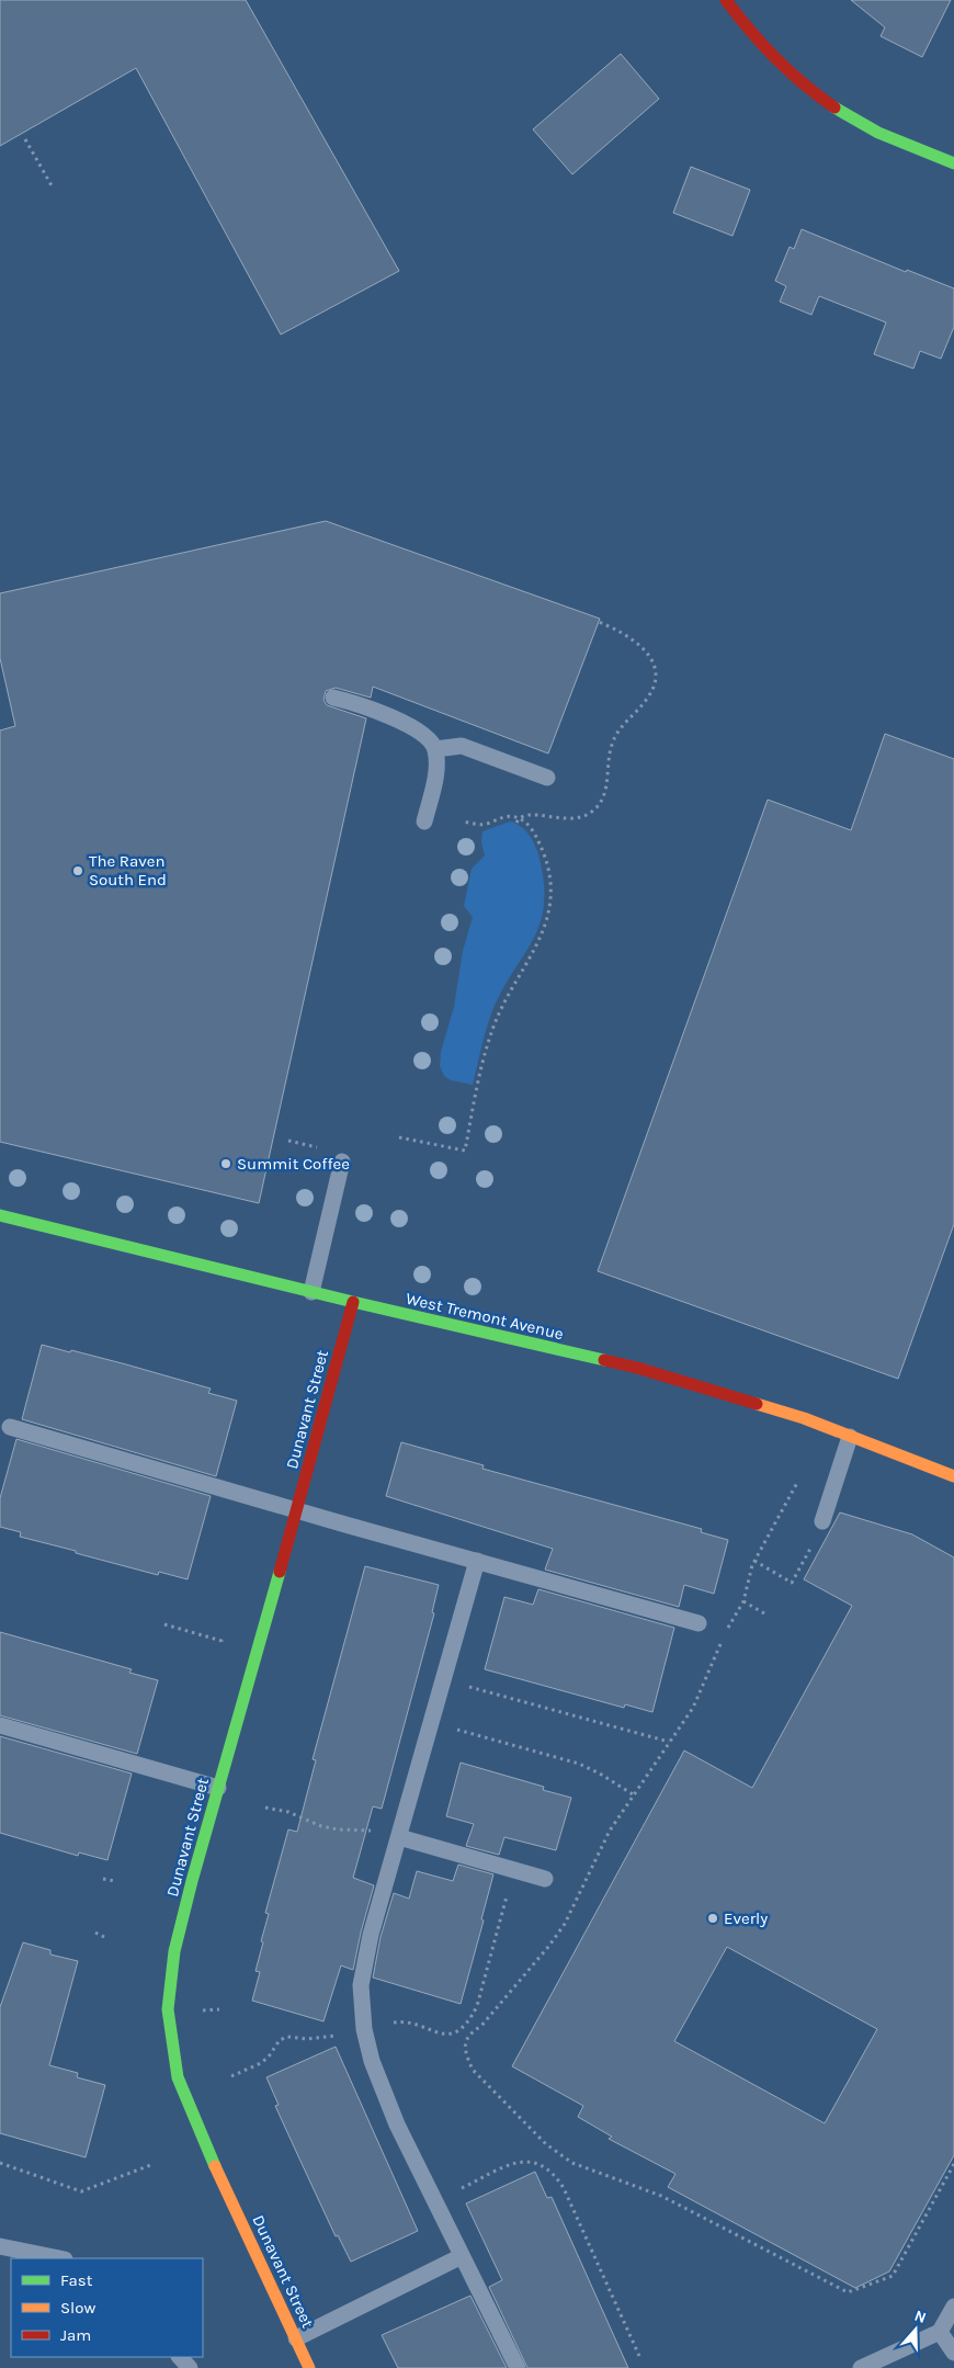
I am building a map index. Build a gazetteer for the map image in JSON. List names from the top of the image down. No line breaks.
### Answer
{"streets":{"street":["West Tremont Avenue","Dunavant Street"]},"crossings":[["West Tremont Avenue","Dunavant Street"]],"places":["The Raven South End","Summit Coffee","Everly"],"legend":["Fast","Slow","Jam"],"north":"top"}
